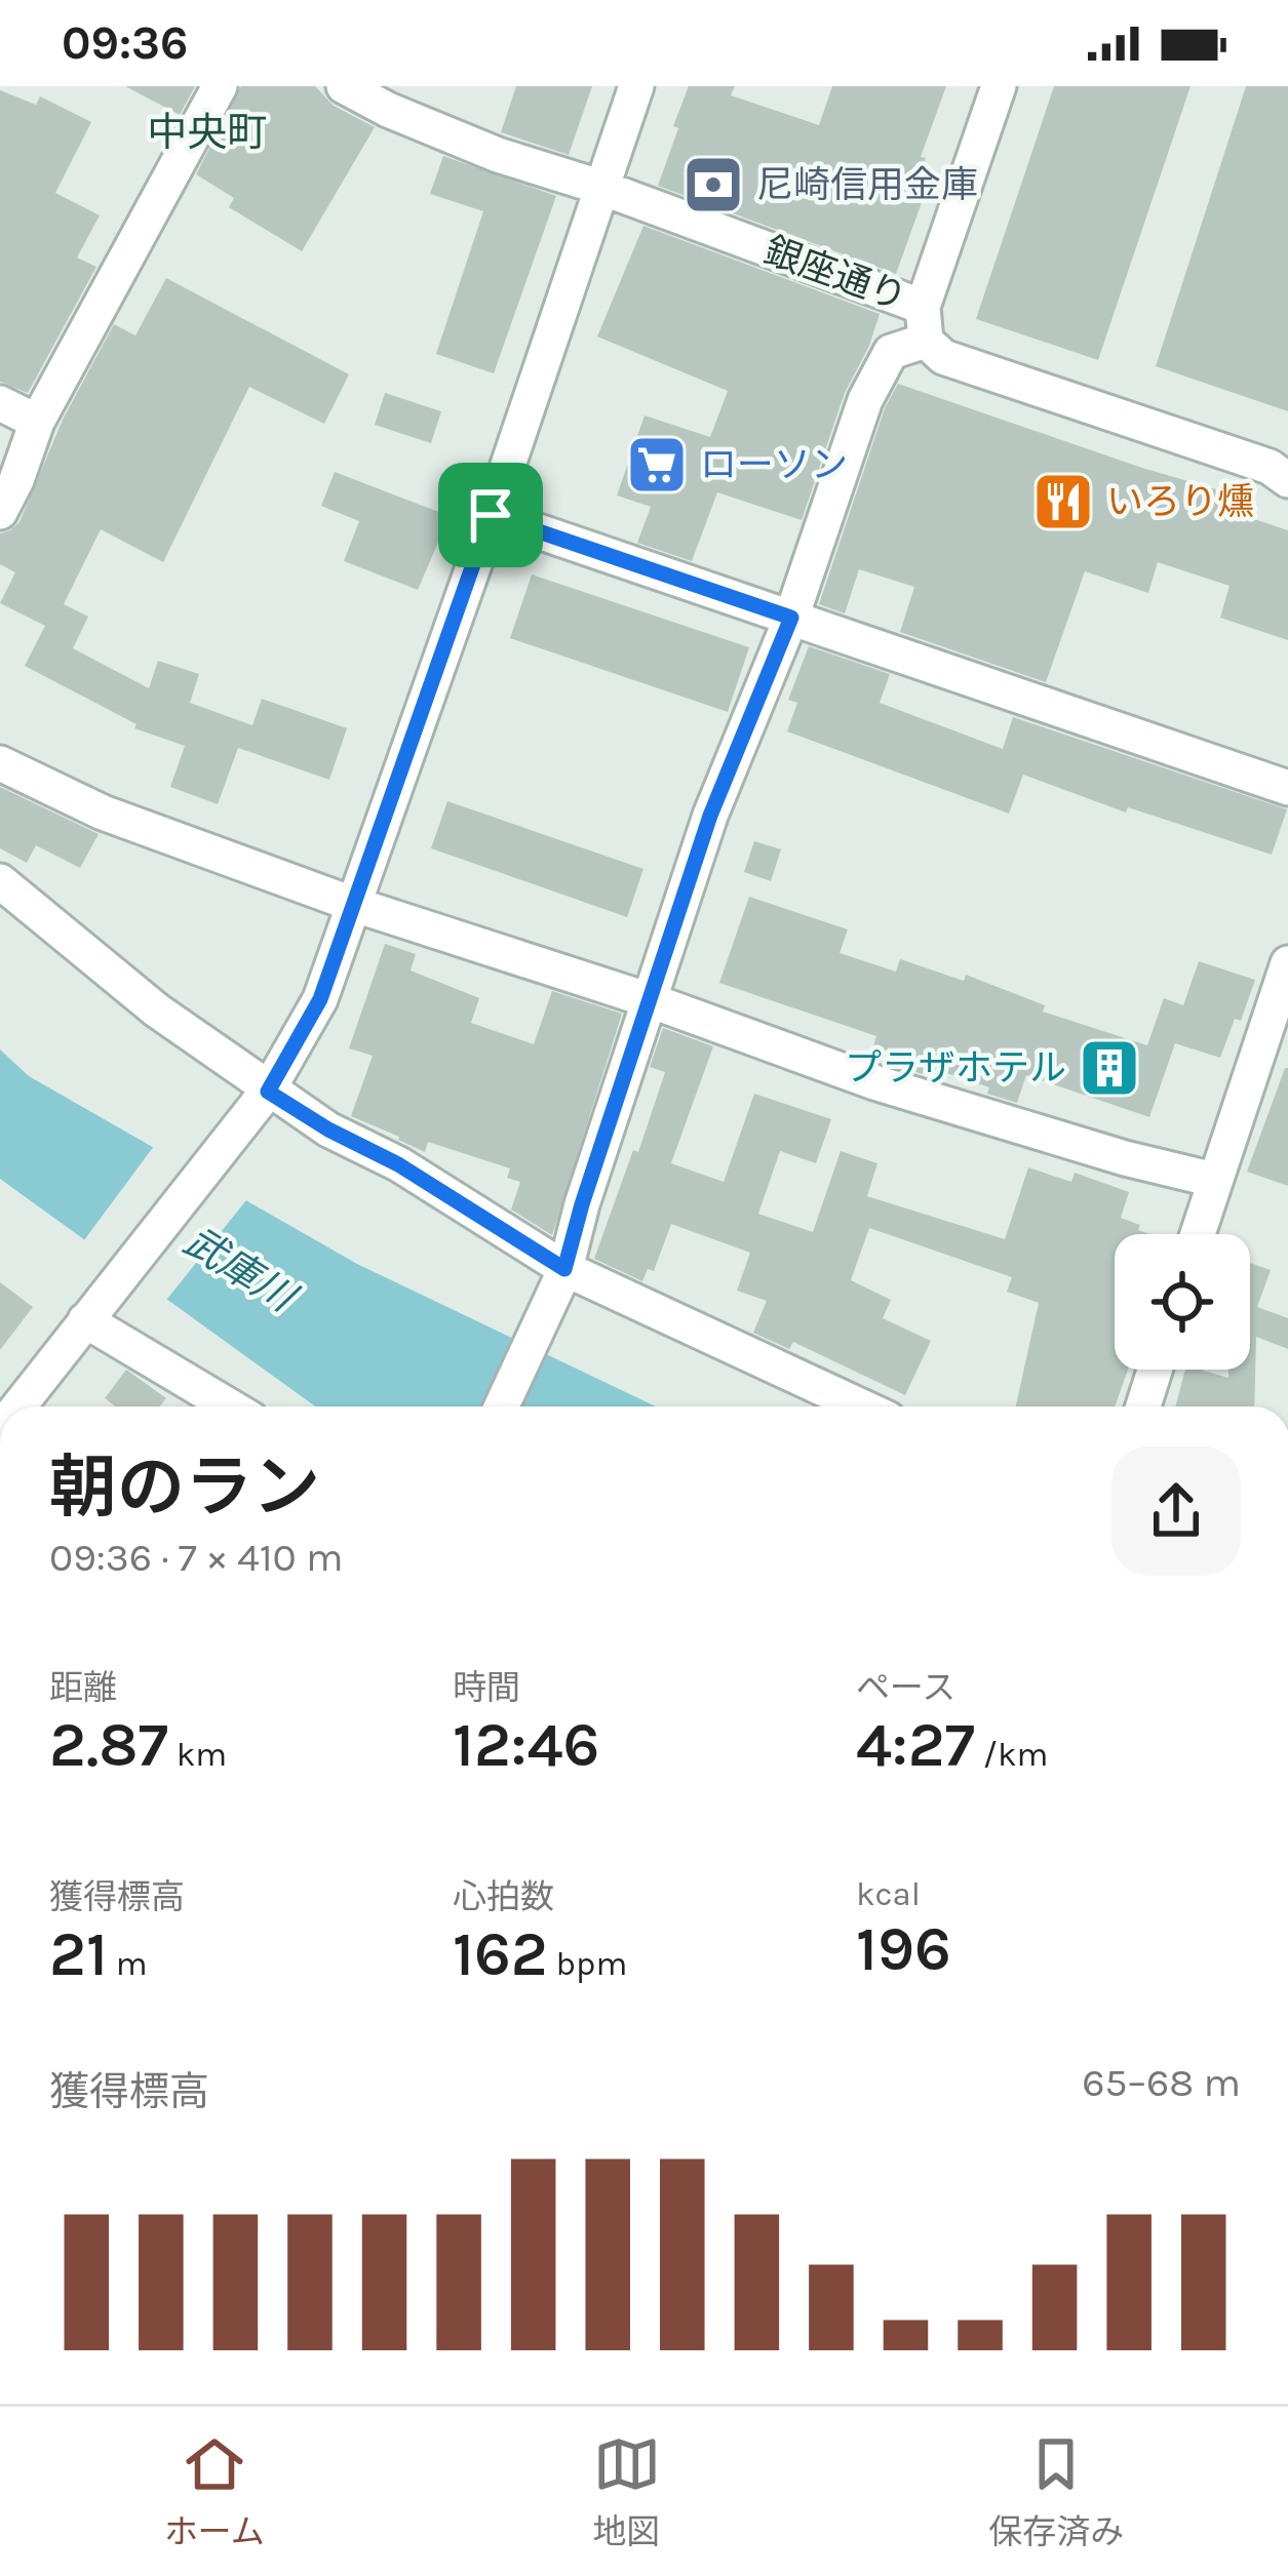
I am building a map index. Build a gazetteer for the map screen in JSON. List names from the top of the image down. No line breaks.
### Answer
{"streets":{"street":["銀座通り"]},"districts":["中央町"],"water":["武庫川"],"places":{"bank":["尼崎信用金庫"],"supermarket":["ローソン"],"restaurant":["いろり燻"],"building":["プラザホテル"]},"page":{"status":"09:36","heading":["朝のラン","09:36 · 7 × 410 m"],"stats":[["距離","2.87 km"],["時間","12:46"],["ペース","4:27 /km"],["獲得標高","21 m"],["心拍数","162 bpm"],["kcal","196"]],"chart":["獲得標高","65–68 m"],"tabs":["ホーム","地図","保存済み"]}}
